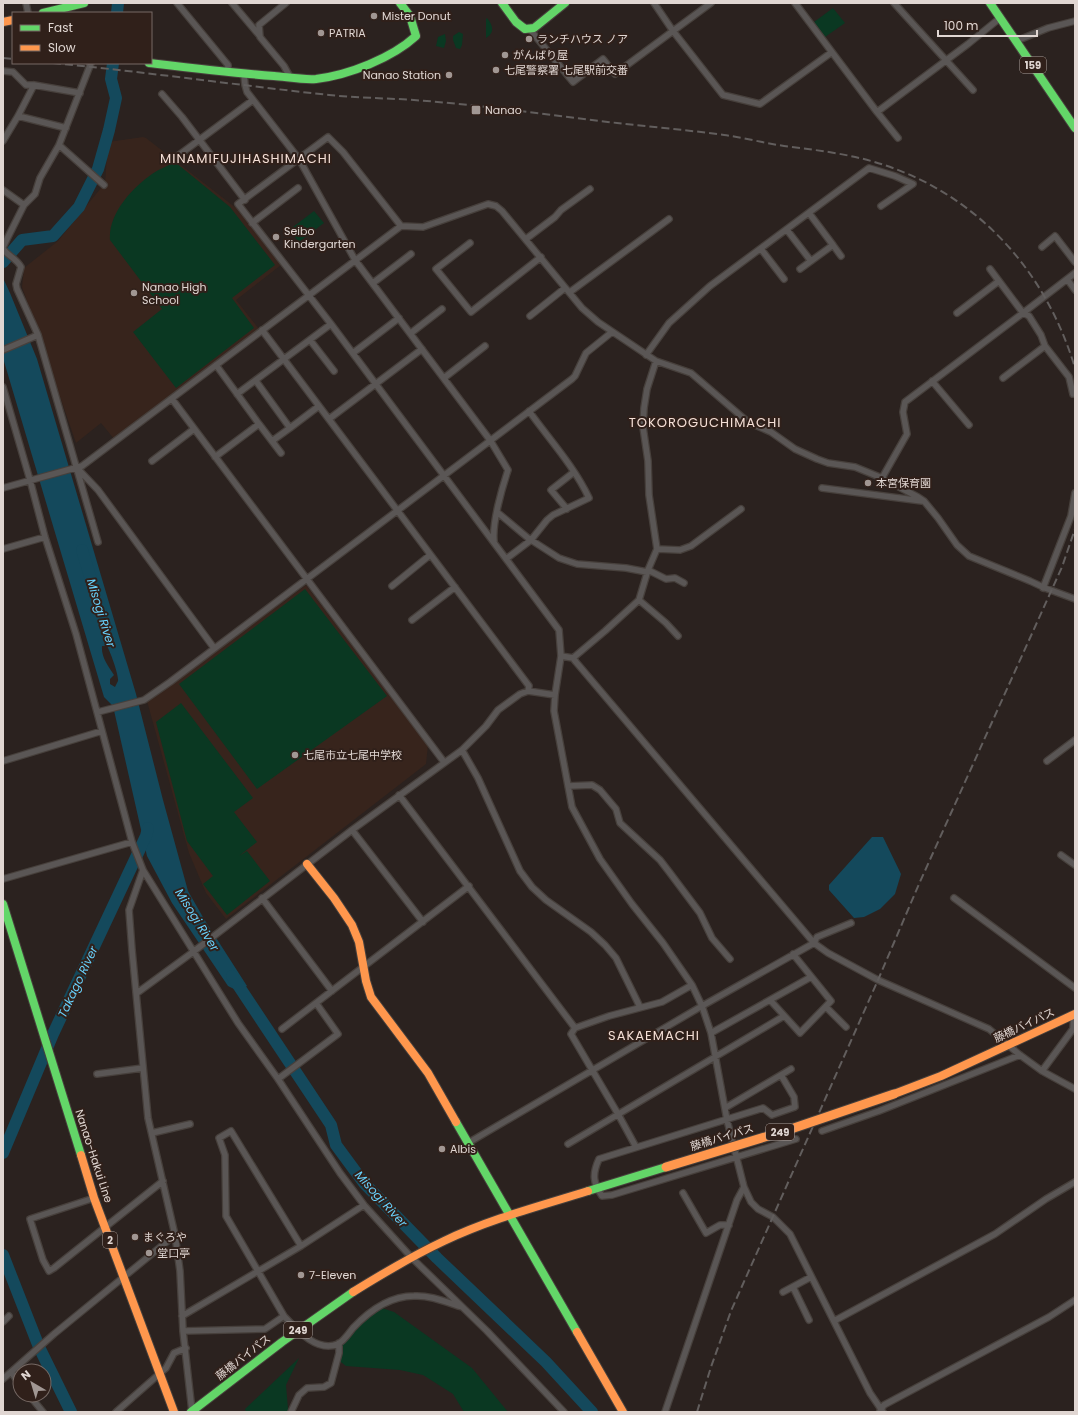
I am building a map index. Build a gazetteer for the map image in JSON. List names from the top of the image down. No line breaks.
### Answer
{"streets":{"main road":["159","藤橋バイパス","249","Nanao-Hakui Line","2"]},"districts":["MINAMIFUJIHASHIMACHI","TOKOROGUCHIMACHI","SAKAEMACHI"],"water":["Misogi River","Takago River"],"places":{"other":["Mister Donut","PATRIA","ランチハウス ノア","がんばり屋","七尾警察署 七尾駅前交番","Nanao Station","Seibo Kindergarten","Nanao High School","本宮保育園","七尾市立七尾中学校","Albis","まぐろや","堂口亭","7-Eleven"],"transit":["Nanao"]},"legend":["Fast","Slow"],"scale_bar":"100 m","north":"top left"}
